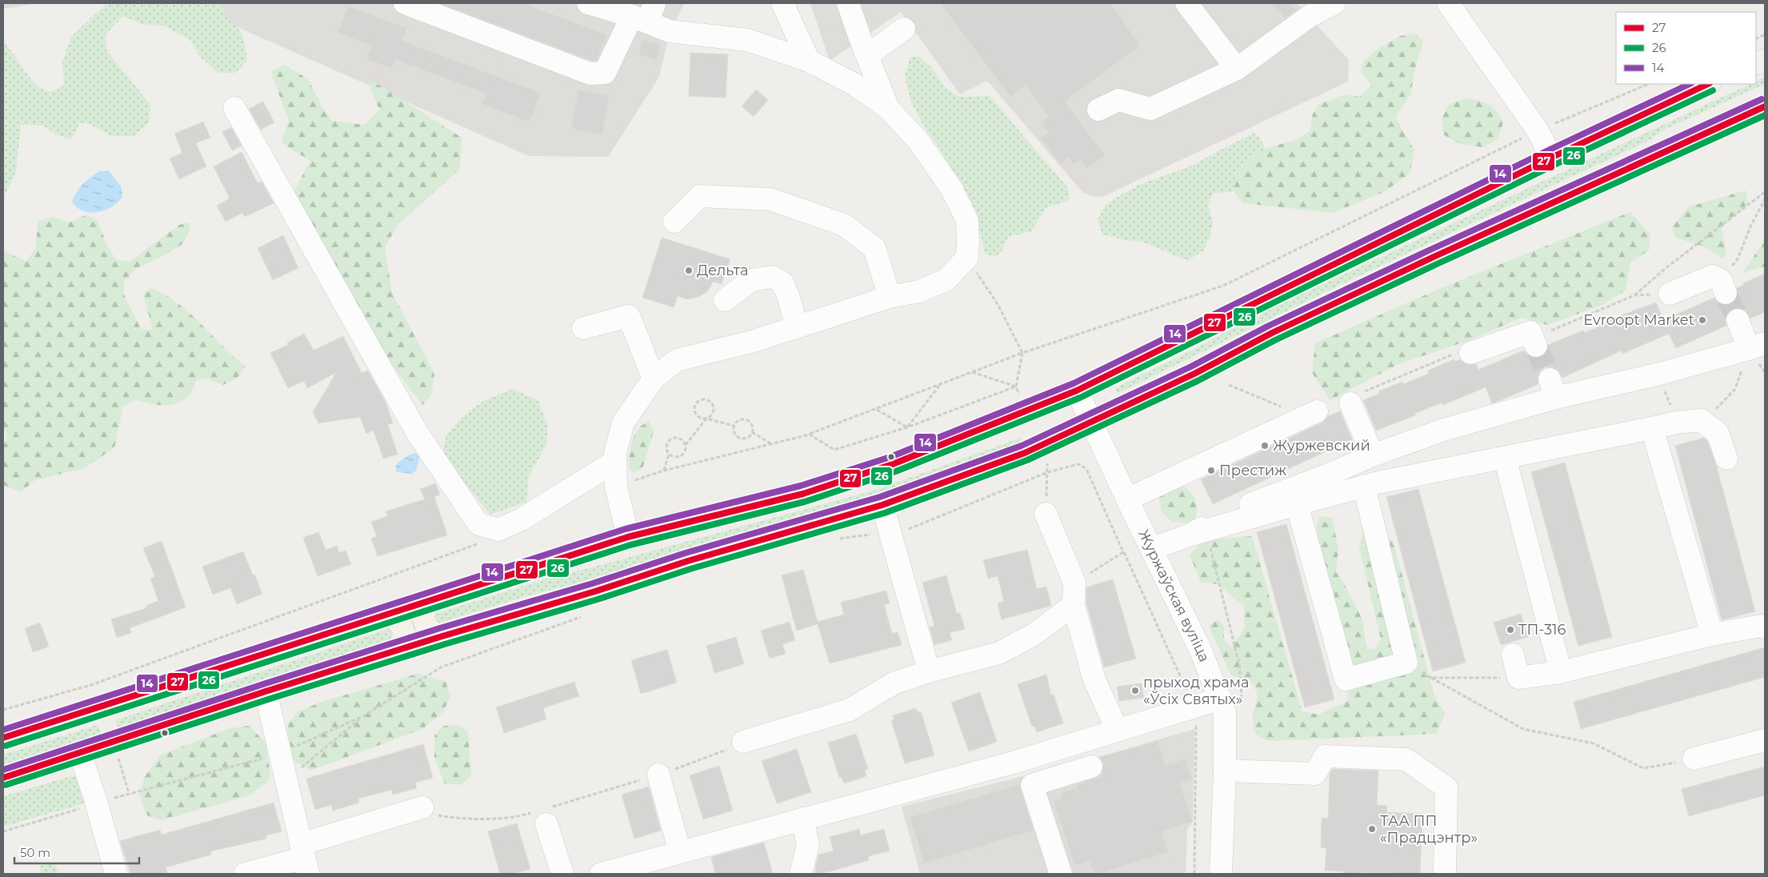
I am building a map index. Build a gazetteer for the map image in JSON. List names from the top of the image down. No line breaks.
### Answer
{"streets":{"street":["Журжаўская вуліца"]},"places":["Дельта","Evroopt Market","Журжевский","Престиж","ТП-316","прыход храма «Ўсіх Святых»","ТАА ПП «Прадцэнтр»"],"lines":["transit line 27","transit line 14","transit line 26"],"legend":["27","26","14"],"scale_bar":"50 m"}
